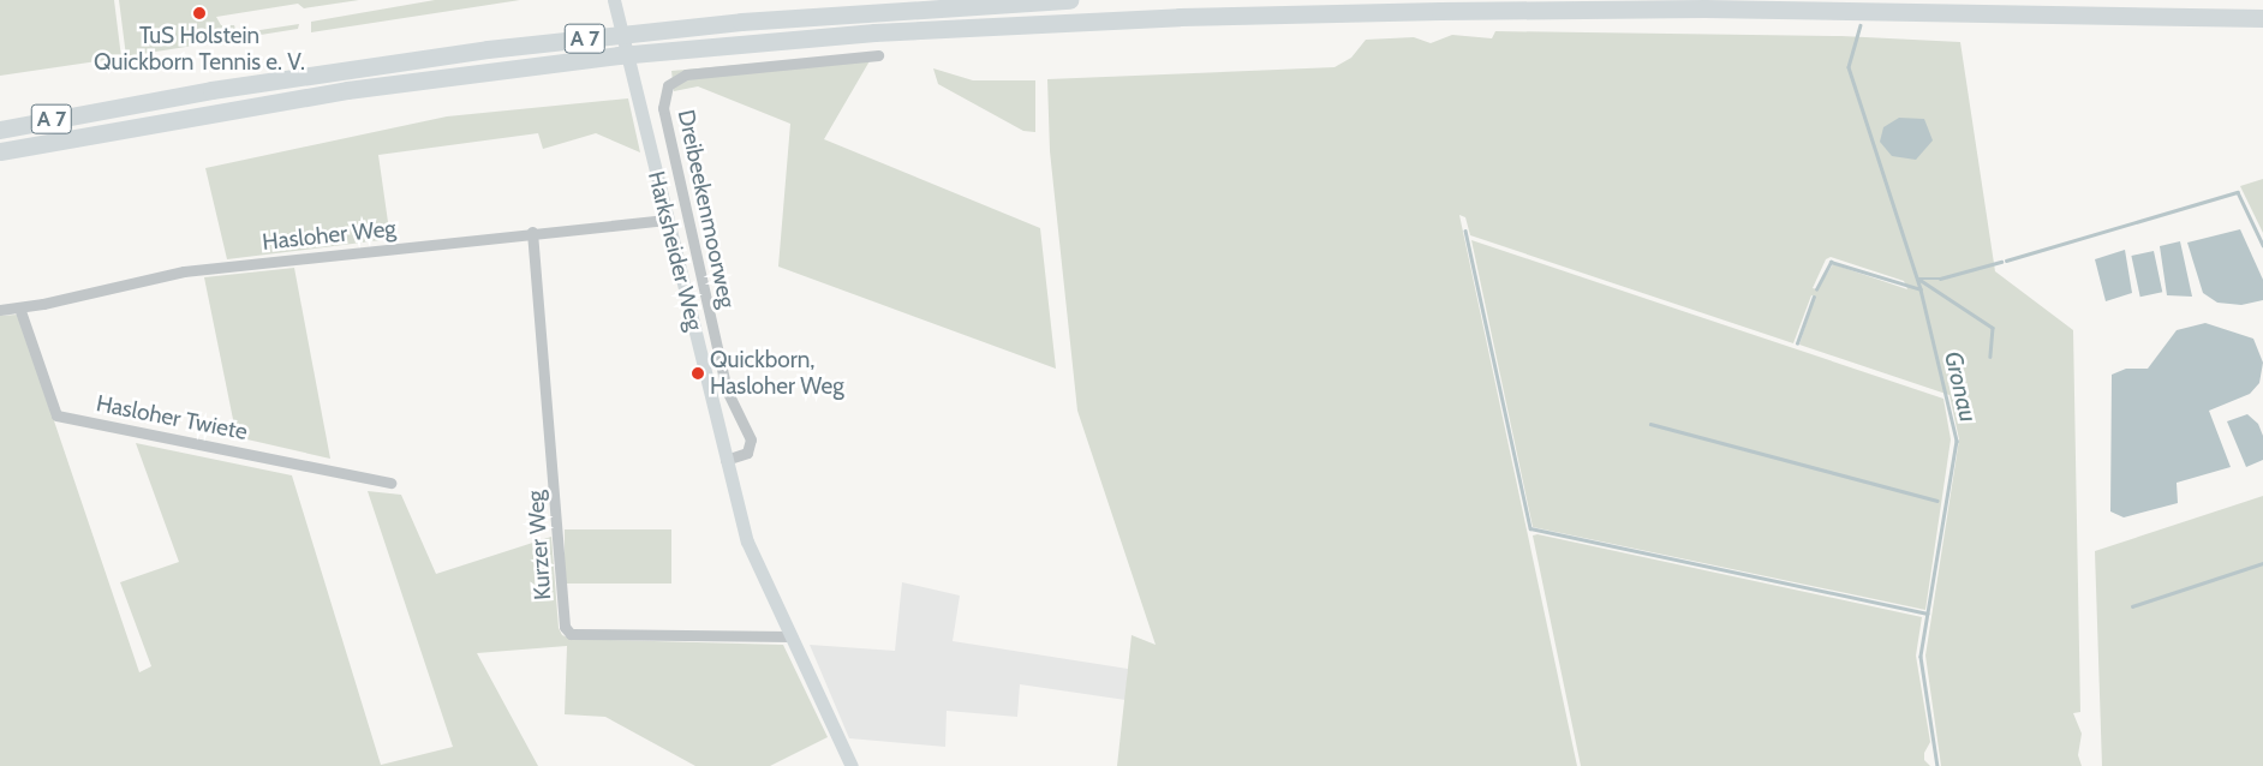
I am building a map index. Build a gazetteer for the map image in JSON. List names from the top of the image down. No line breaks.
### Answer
{"streets":{"highway":["A 7"],"main road":["Harksheider Weg"],"street":["Dreibeekenmoorweg","Hasloher Weg","Hasloher Twiete","Kurzer Weg"]},"crossings":[["Dreibeekenmoorweg","Harksheider Weg"],["Hasloher Weg","Harksheider Weg"],["Hasloher Weg","Hasloher Twiete"],["Hasloher Weg","Kurzer Weg"],["Harksheider Weg","Kurzer Weg"]],"water":["Gronau"],"places":["TuS Holstein Quickborn Tennis e. V.","Quickborn, Hasloher Weg"]}
